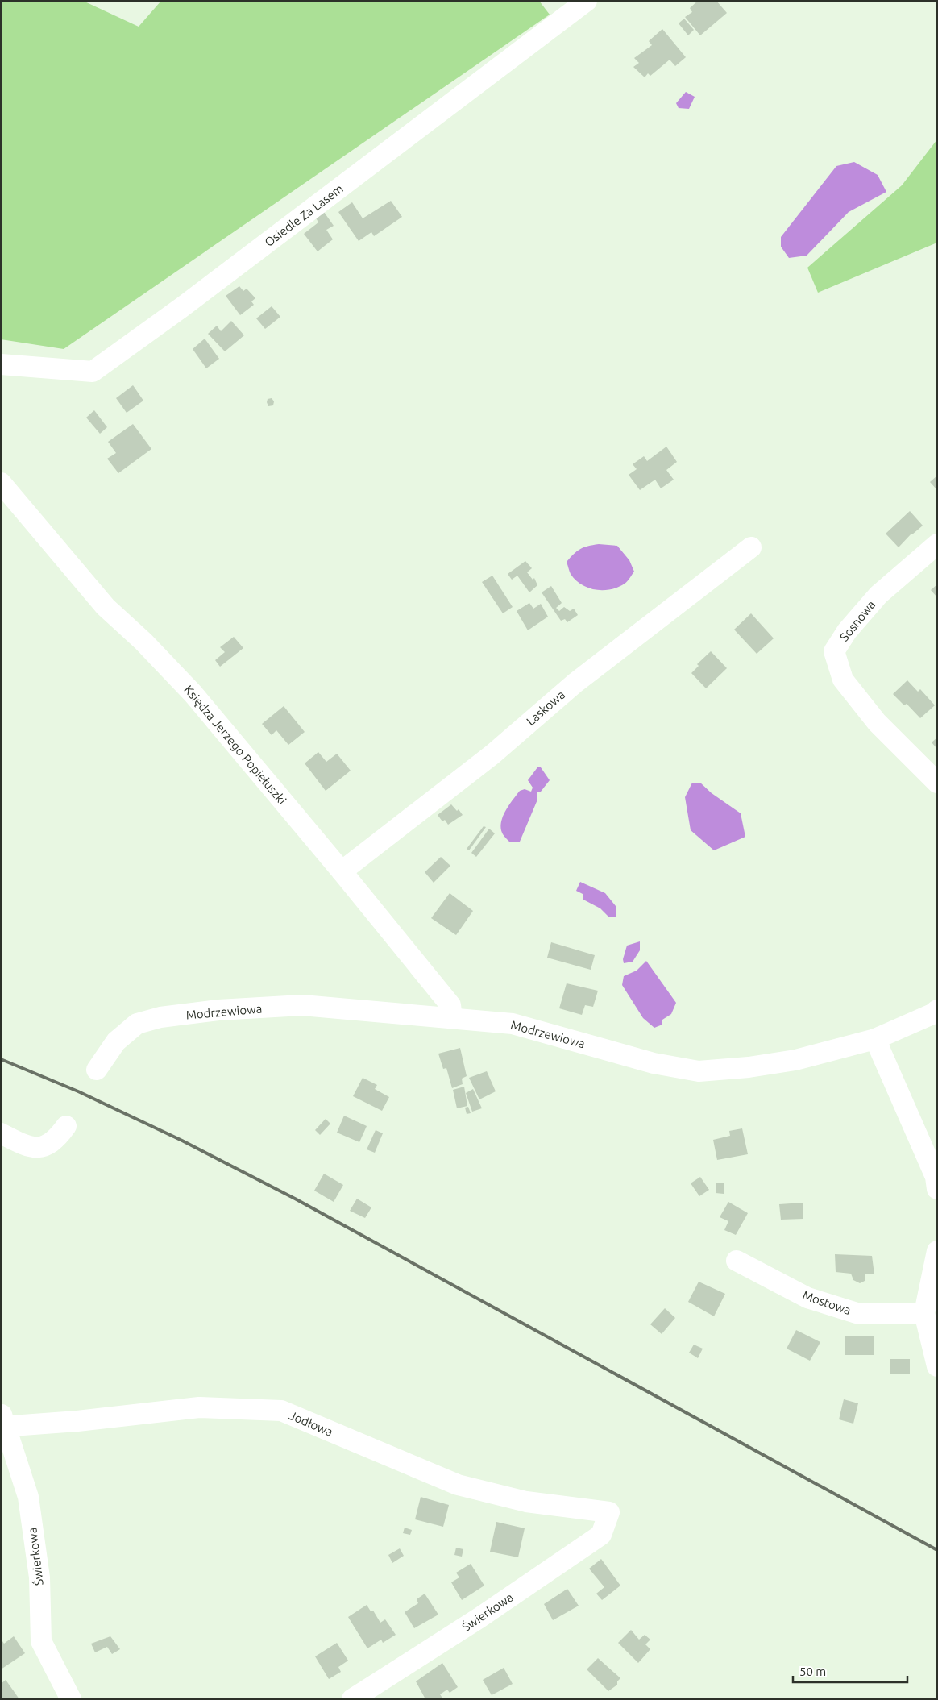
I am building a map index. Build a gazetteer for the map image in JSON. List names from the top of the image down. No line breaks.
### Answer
{"streets":{"street":["Osiedle Za Lasem","Sosnowa","Laskowa","Księdza Jerzego Popiełuszki","Modrzewiowa","Mostowa","Jodłowa","Świerkowa"]},"crossings":[["Laskowa","Księdza Jerzego Popiełuszki"],["Księdza Jerzego Popiełuszki","Modrzewiowa"],["Jodłowa","Świerkowa"]],"scale_bar":"50 m"}
